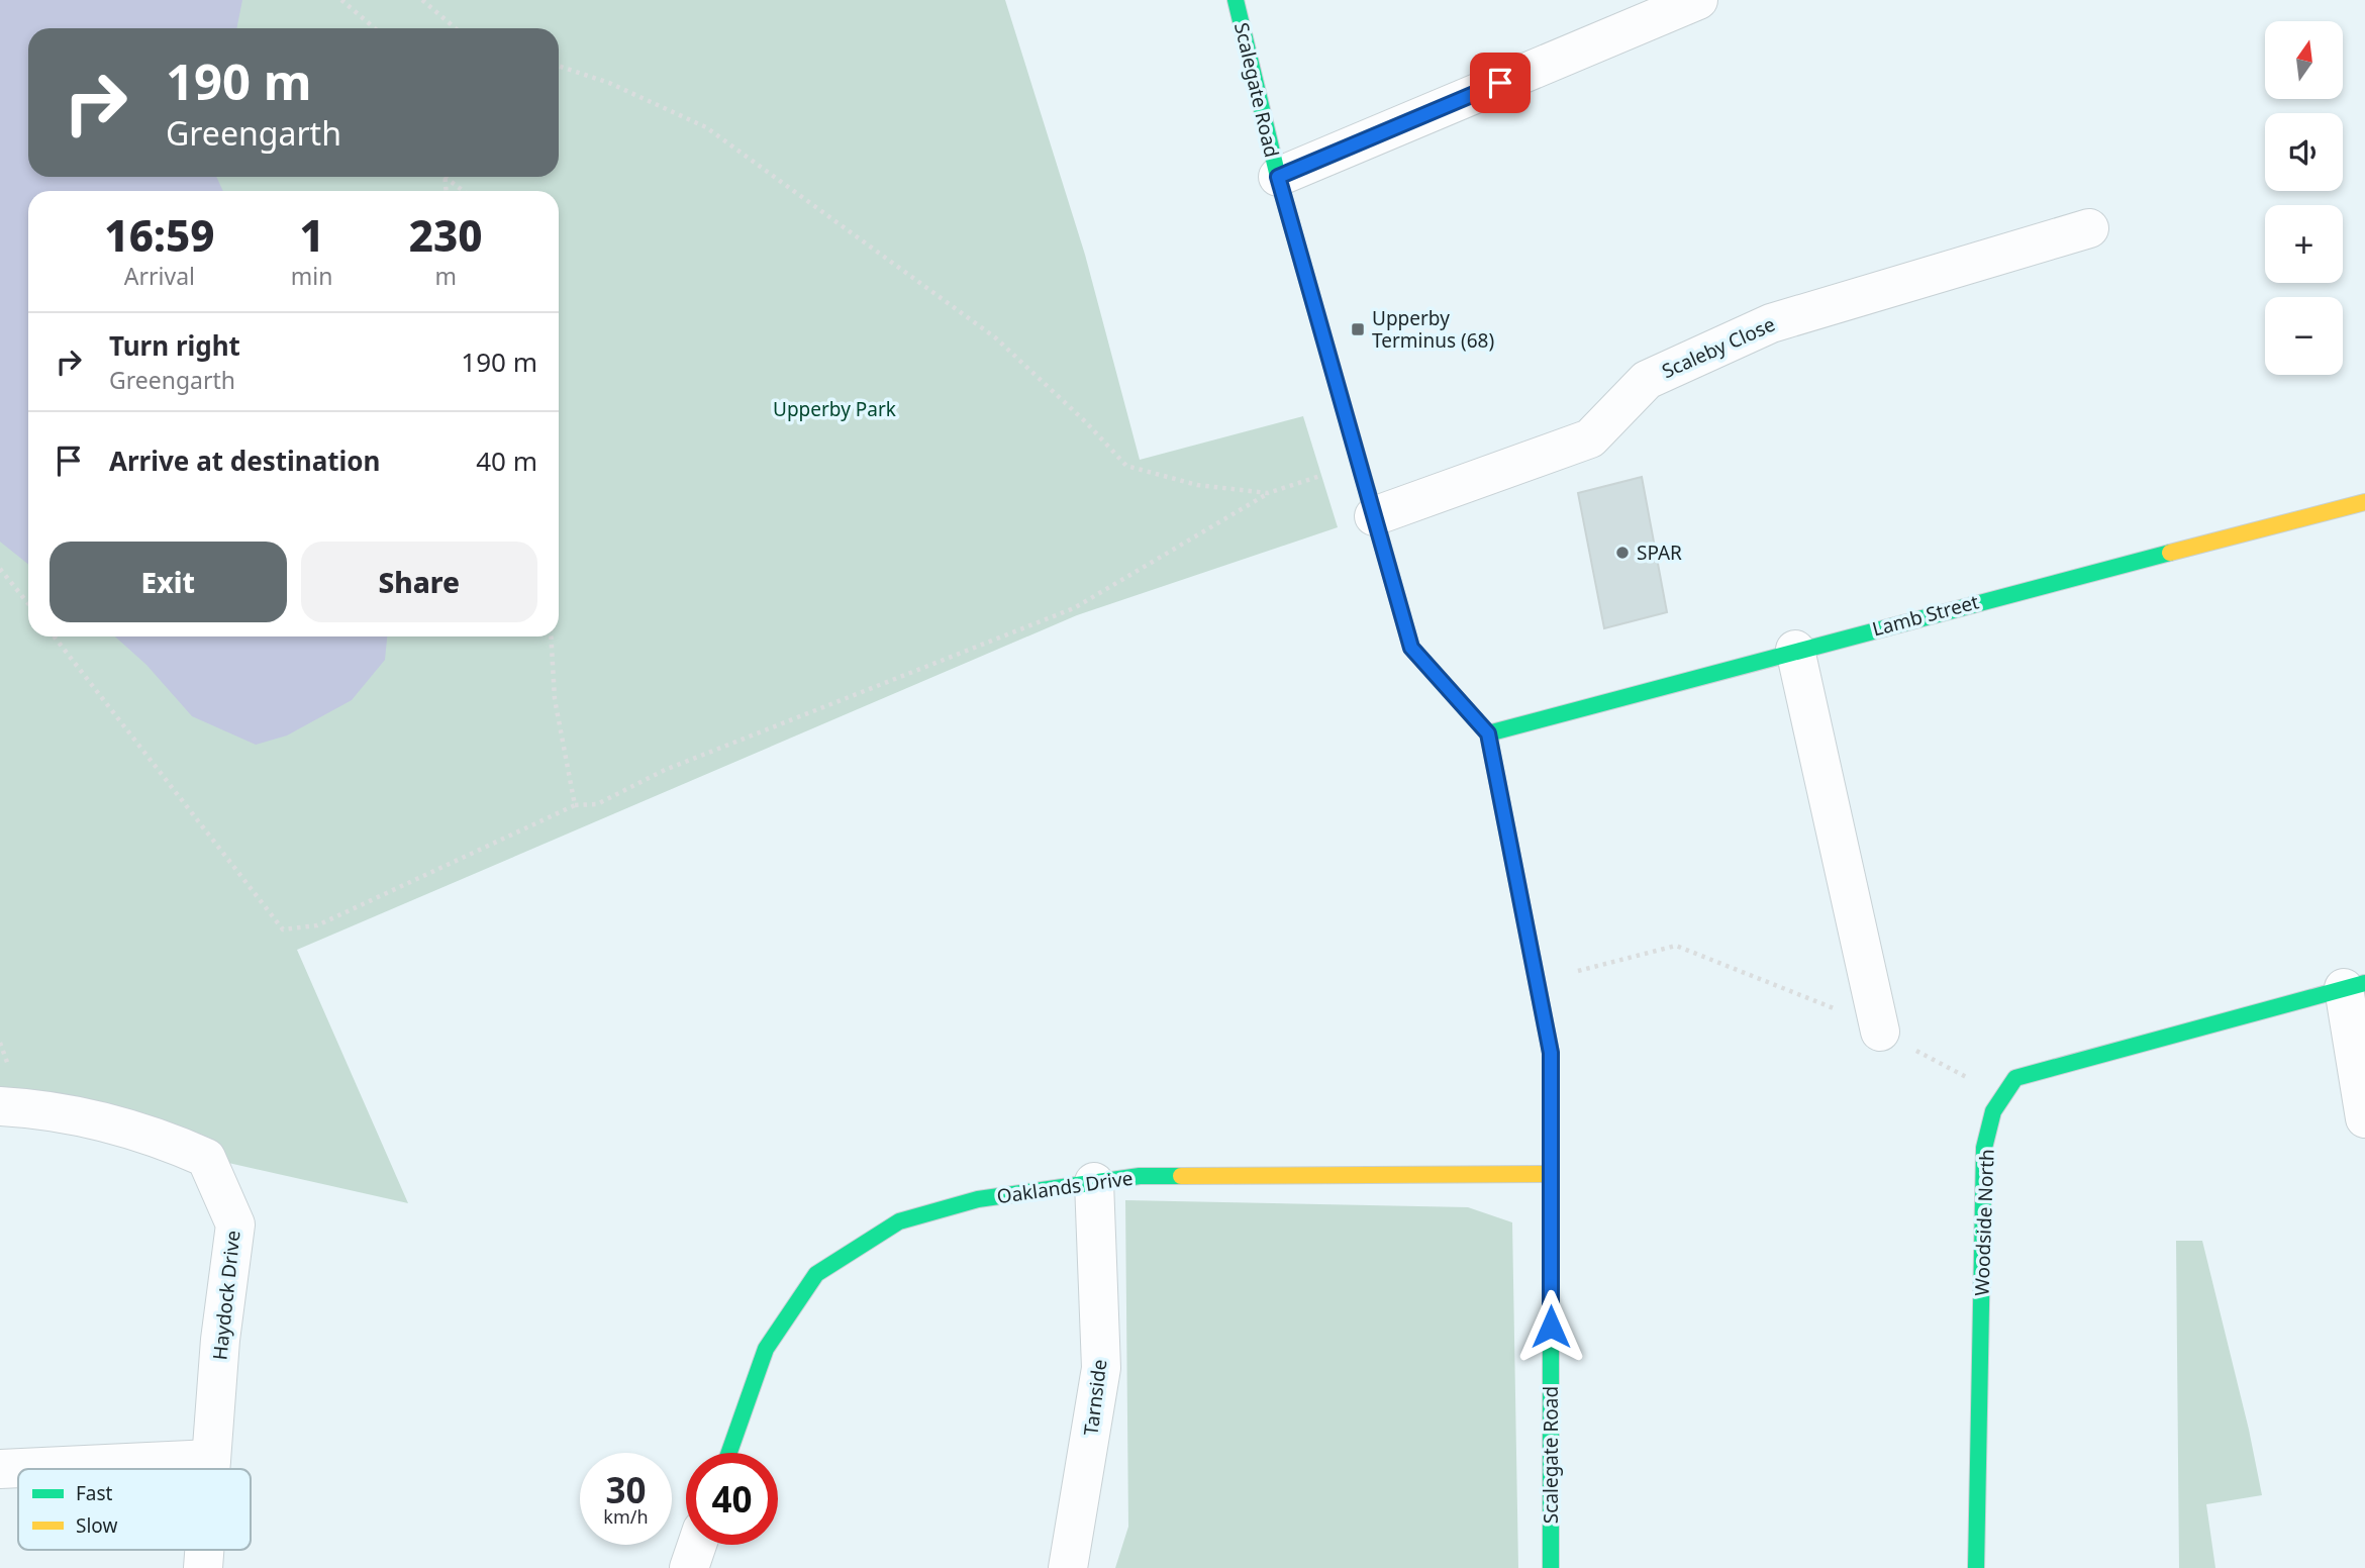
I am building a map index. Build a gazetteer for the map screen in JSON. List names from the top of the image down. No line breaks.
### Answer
{"streets":{"street":["Scalegate Road","Scaleby Close","Lamb Street","Oaklands Drive","Woodside North","Haydock Drive","Tarnside"]},"crossings":[["Scalegate Road","Scaleby Close"],["Scalegate Road","Lamb Street"],["Scalegate Road","Oaklands Drive"],["Oaklands Drive","Tarnside"]],"parks":["Upperby Park"],"places":{"transit":["Upperby Terminus (68)"],"other":["SPAR"]},"legend":["Fast","Slow"],"north":"top","page":{"map_buttons":["+","−"],"turn":["190 m","Greengarth"],"eta":["16:59","Arrival","1","min","230","m"],"list":[{"name":"Turn right","note":"Greengarth","value":"190 m"},{"name":"Arrive at destination","value":"40 m"}],"buttons":["Exit","Share"],"speed":"30 km/h","limit":"40"}}
